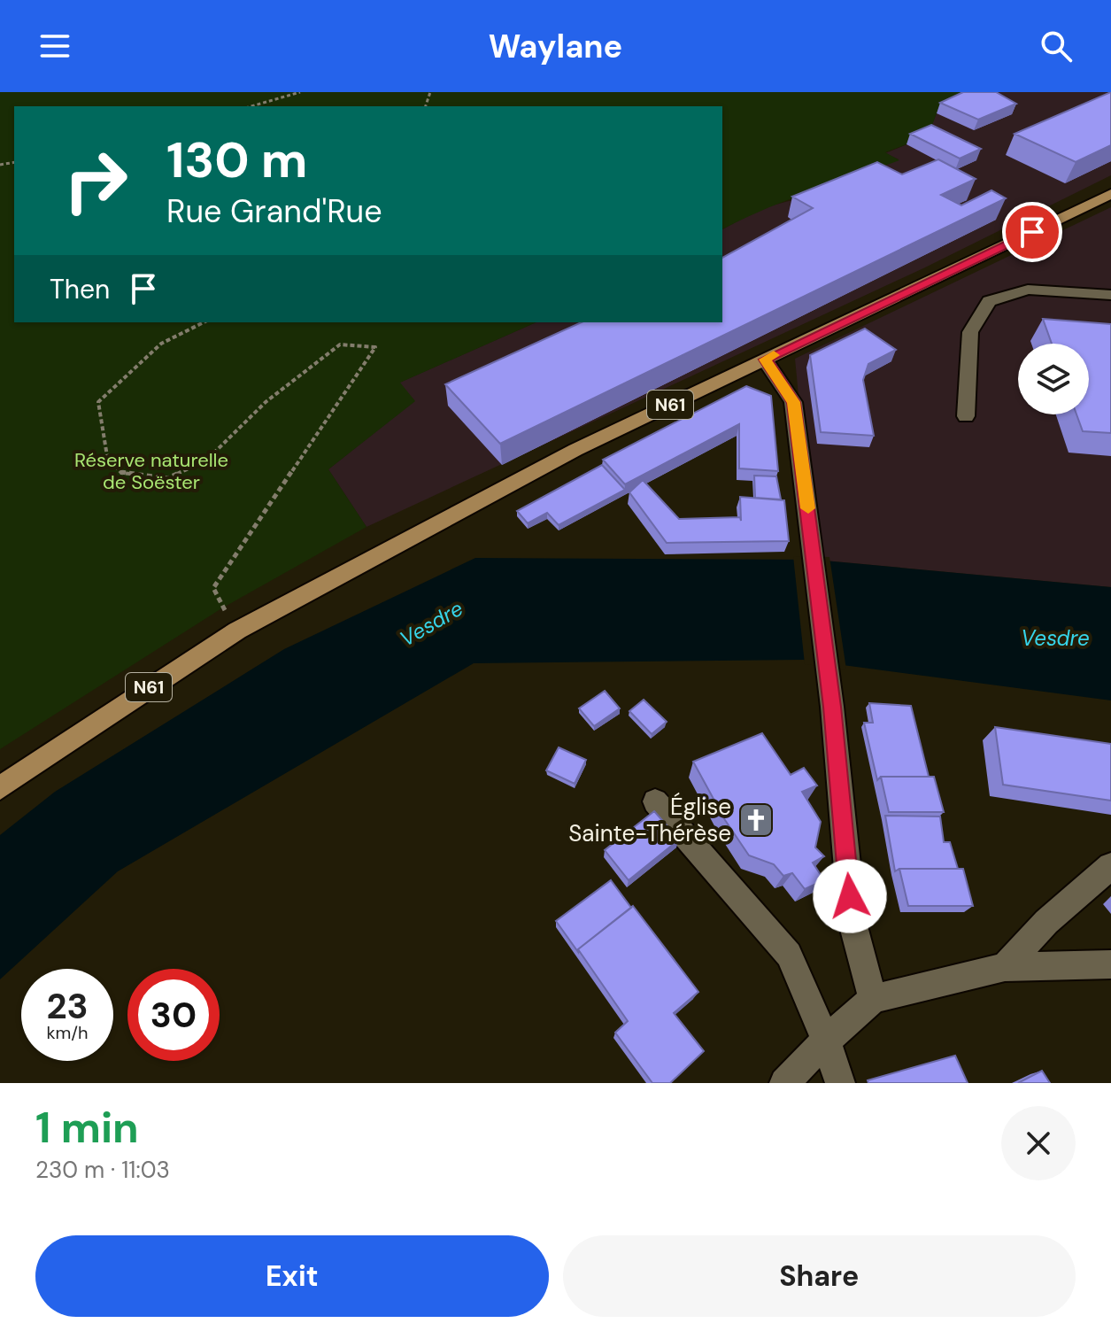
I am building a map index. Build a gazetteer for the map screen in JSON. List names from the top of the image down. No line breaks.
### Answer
{"streets":{"main road":["N61"]},"water":["Vesdre"],"parks":["Réserve naturelle de Soëster"],"places":{"church":["Église Sainte-Thérèse"]},"page":{"header":"Waylane","turn":["130 m","Rue Grand'Rue"],"then":"Then","speed":"23 km/h","limit":"30","heading":["1 min","230 m · 11:03"],"buttons":["Exit","Share"]}}
